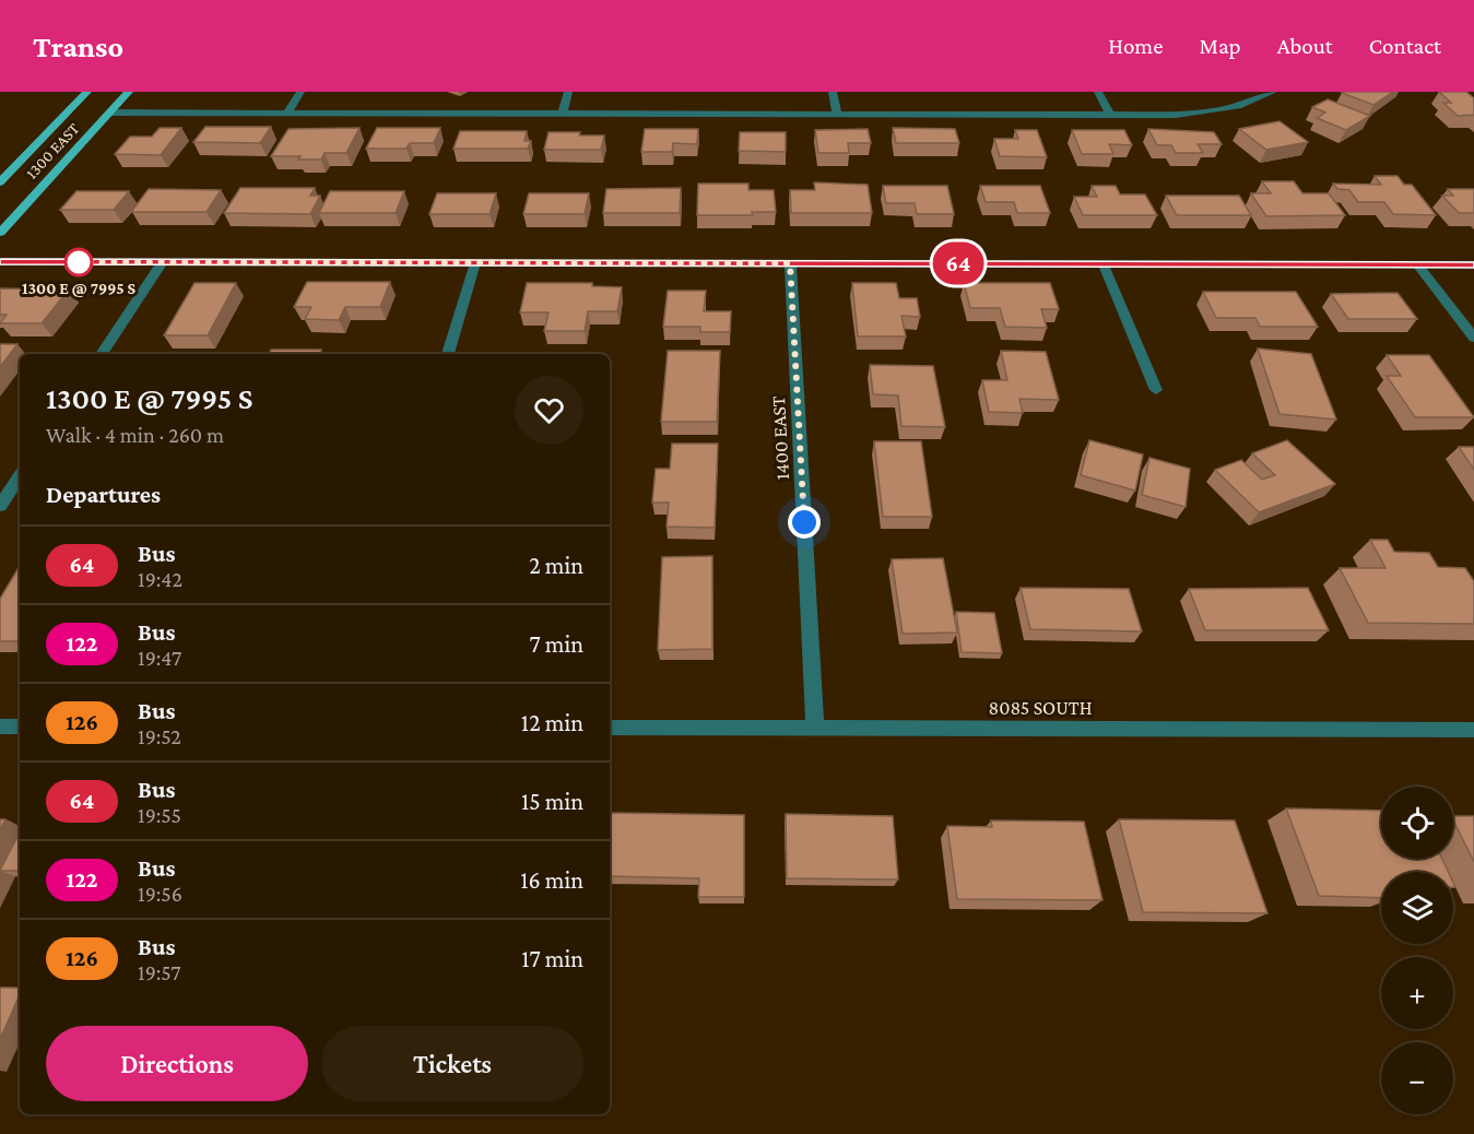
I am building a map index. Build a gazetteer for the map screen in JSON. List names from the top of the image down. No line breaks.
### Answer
{"streets":{"main road":["1300 EAST"],"street":["1400 EAST","8085 SOUTH"]},"crossings":[["1400 EAST","8085 SOUTH"]],"places":["1300 E @ 7995 S"],"lines":["bus line 64"],"page":{"header":"Transo","nav":["Home","Map","About","Contact"],"on_map":"64","heading":[["1300 E @ 7995 S","Walk · 4 min · 260 m"],"Departures"],"list":[{"mark":"64","name":"Bus","note":"19:42","value":"2 min"},{"mark":"122","name":"Bus","note":"19:47","value":"7 min"},{"mark":"126","name":"Bus","note":"19:52","value":"12 min"},{"mark":"64","name":"Bus","note":"19:55","value":"15 min"},{"mark":"122","name":"Bus","note":"19:56","value":"16 min"},{"mark":"126","name":"Bus","note":"19:57","value":"17 min"}],"map_buttons":["+","−"],"buttons":["Directions","Tickets"]}}
